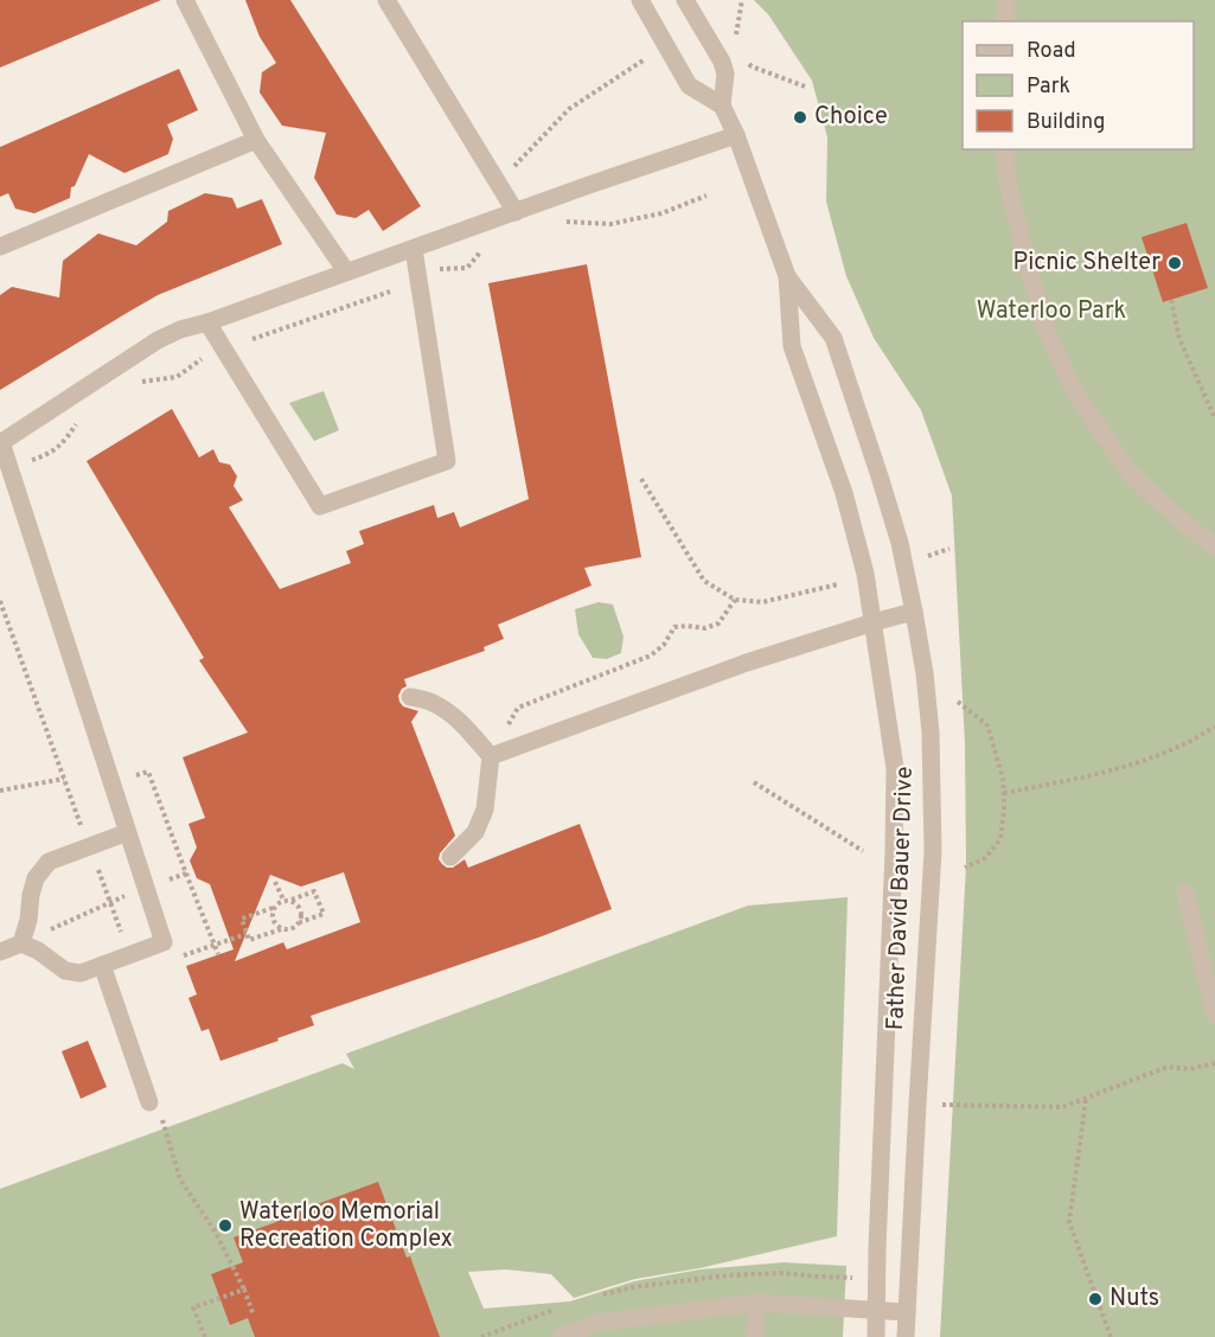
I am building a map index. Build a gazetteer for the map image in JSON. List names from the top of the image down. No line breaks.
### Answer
{"streets":{"street":["Father David Bauer Drive"]},"parks":["Waterloo Park"],"places":["Choice","Picnic Shelter","Waterloo Memorial Recreation Complex","Nuts"],"legend":["Road","Park","Building"]}
